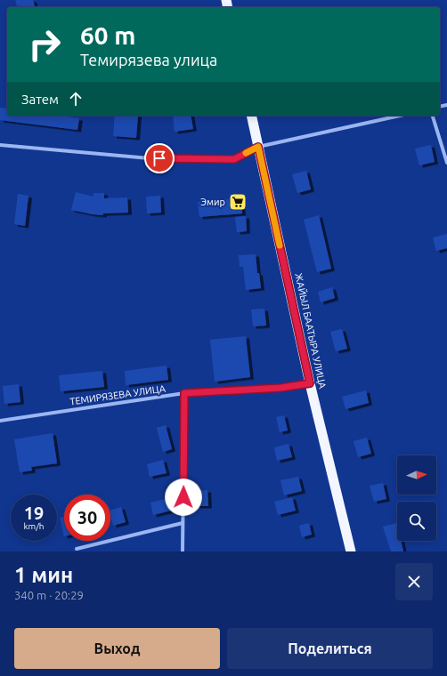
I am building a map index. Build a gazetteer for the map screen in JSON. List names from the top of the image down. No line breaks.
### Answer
{"streets":{"highway":["ЖАЙЫЛ БААТЫРА УЛИЦА"],"street":["ТЕМИРЯЗЕВА УЛИЦА"]},"crossings":[["ЖАЙЫЛ БААТЫРА УЛИЦА","ТЕМИРЯЗЕВА УЛИЦА"]],"places":{"supermarket":["Эмир"]},"north":"right","page":{"turn":["60 m","Темирязева улица"],"then":"Затем","speed":"19 km/h","limit":"30","heading":["1 мин","340 m · 20:29"],"buttons":["Выход","Поделиться"]}}
